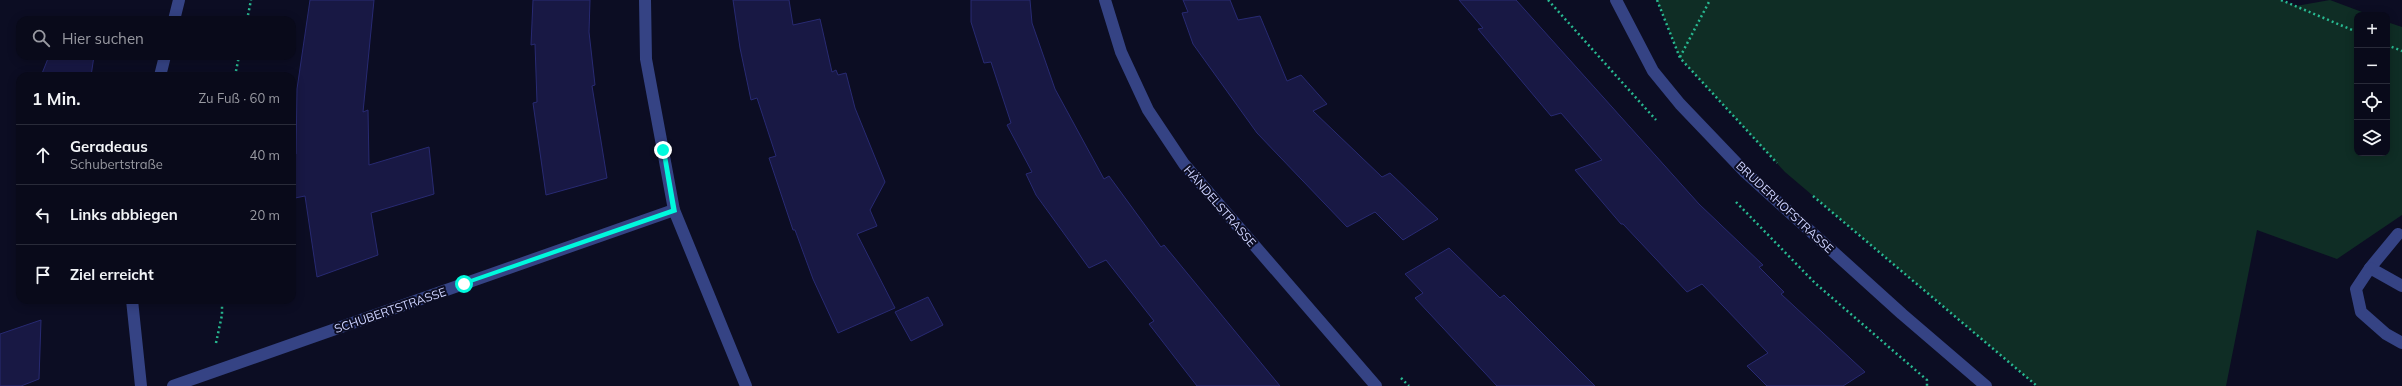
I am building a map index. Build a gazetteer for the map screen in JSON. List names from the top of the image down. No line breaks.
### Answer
{"streets":{"street":["HÄNDELSTRASSE","BRUDERHOFSTRASSE","SCHUBERTSTRASSE"]},"page":{"map_buttons":["+","−"],"search":"Hier suchen","heading":["1 Min.","Zu Fuß · 60 m"],"list":[["Geradeaus","Schubertstraße","40 m"],["Links abbiegen","20 m"],"Ziel erreicht"]}}
